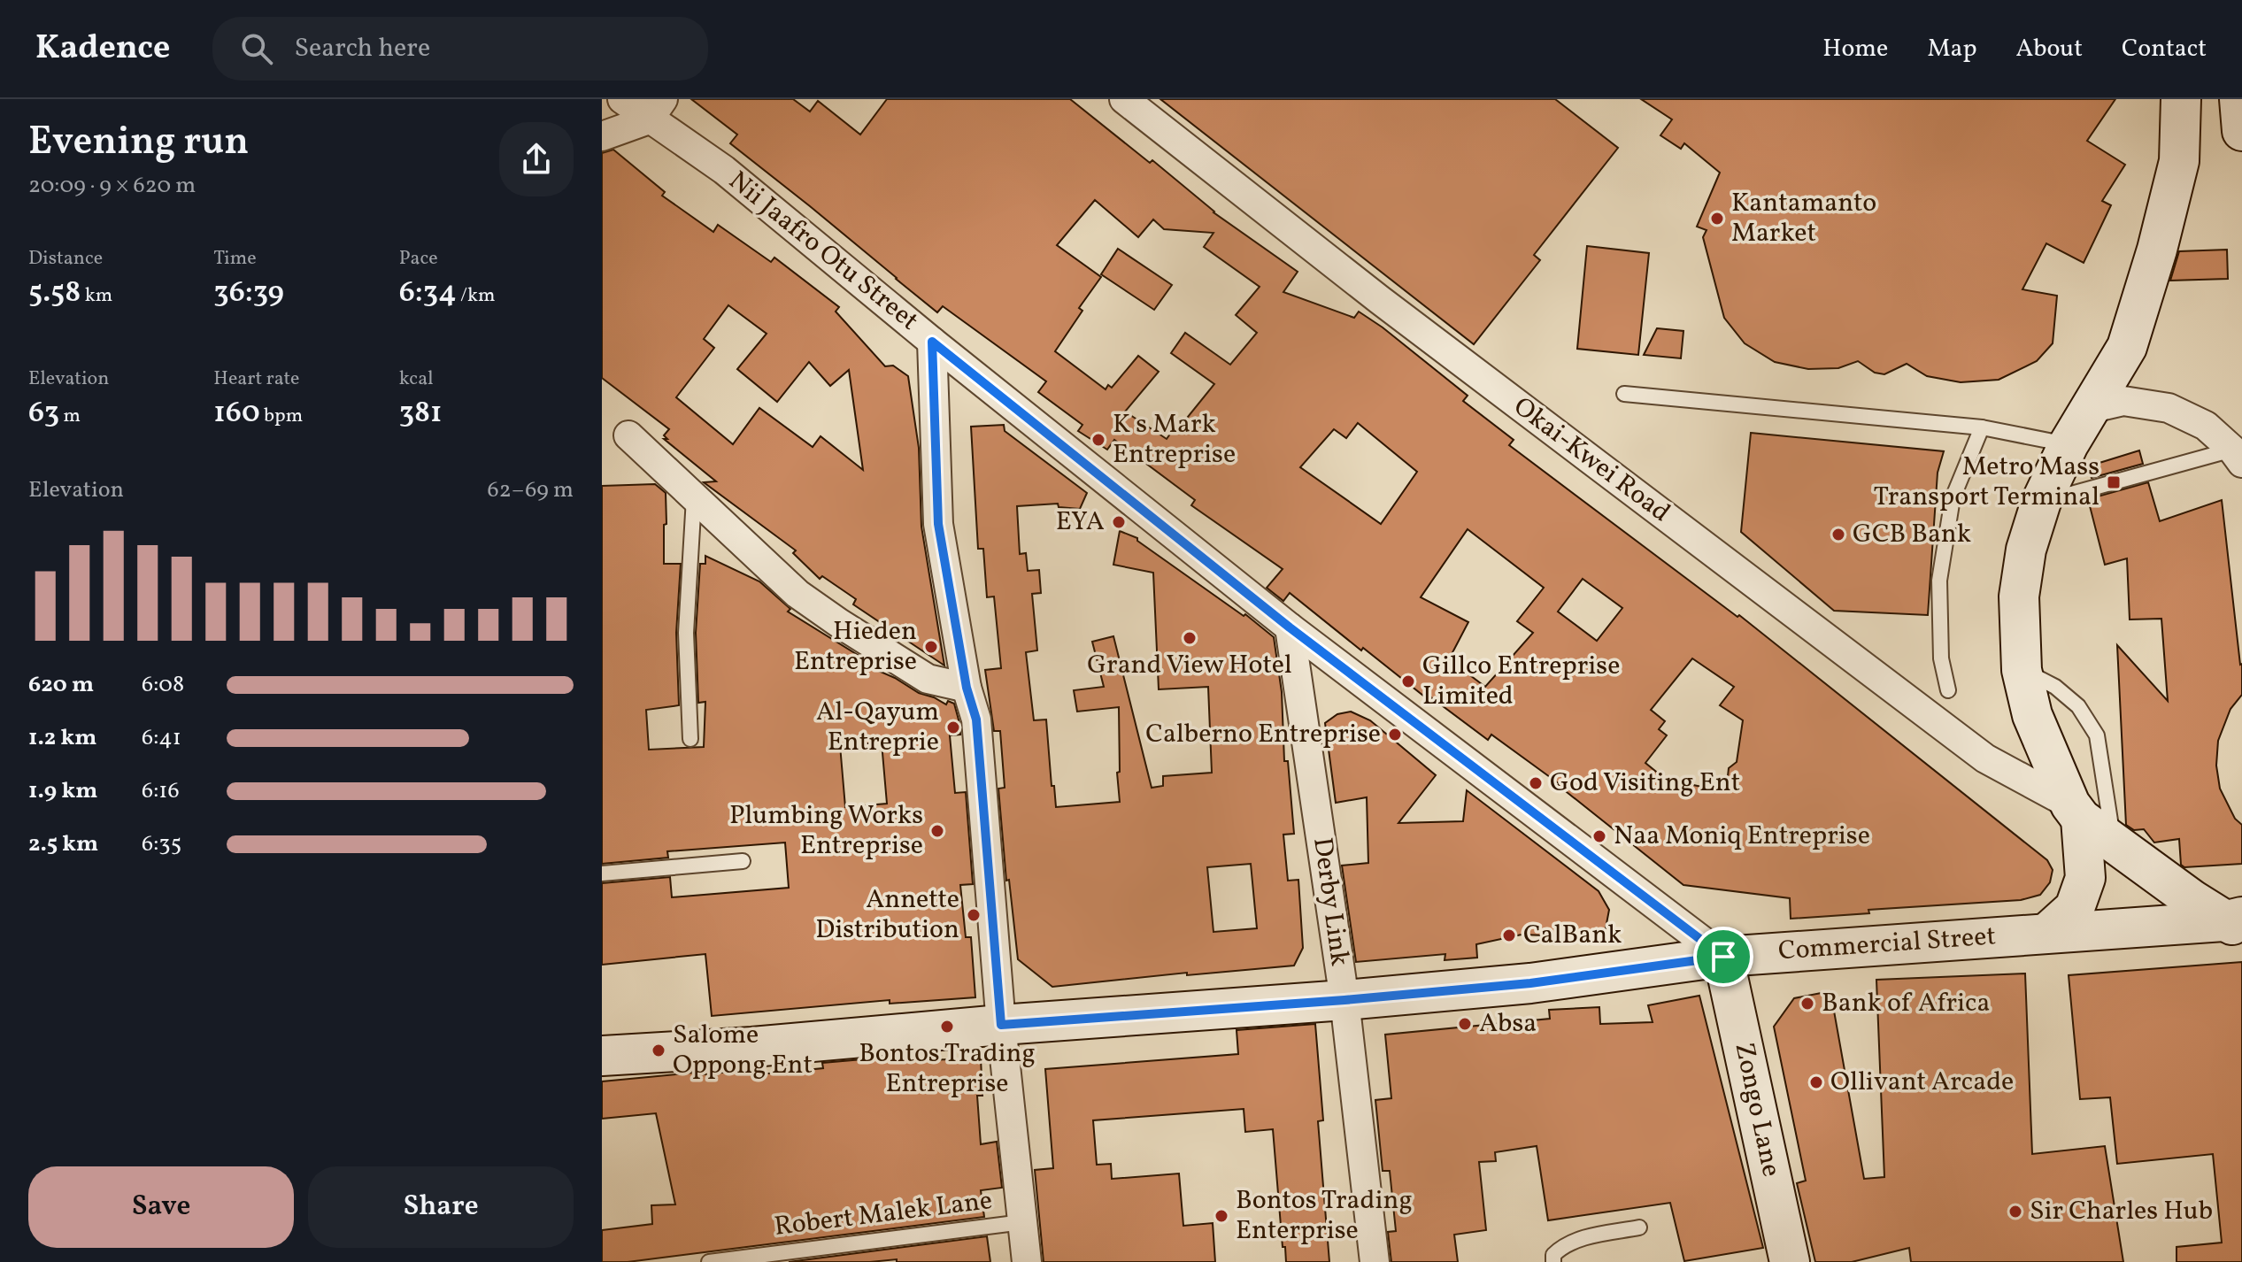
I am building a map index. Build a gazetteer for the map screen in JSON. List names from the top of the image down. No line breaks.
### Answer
{"streets":{"main road":["Commercial Street","Zongo Lane"],"street":["Nii Jaafro Otu Street","Okai-Kwei Road","Derby Link"],"lane":["Robert Malek Lane"]},"crossings":[["Nii Jaafro Otu Street","Derby Link"],["Nii Jaafro Otu Street","Commercial Street"],["Nii Jaafro Otu Street","Zongo Lane"],["Derby Link","Commercial Street"],["Commercial Street","Zongo Lane"]],"places":{"other":["Kantamanto Market","K s Mark Entreprise","EYA","GCB Bank","Grand View Hotel","Hieden Entreprise","Gillco Entreprise Limited","Al-Qayum Entreprie","Calberno Entreprise","God Visiting Ent","Plumbing Works Entreprise","Naa Moniq Entreprise","Annette Distribution","CalBank","Bank of Africa","Absa","Bontos Trading Entreprise","Salome Oppong Ent","Ollivant Arcade","Sir Charles Hub","Bontos Trading Enterprise"],"transit":["Metro Mass Transport Terminal"]},"page":{"header":"Kadence","search":"Search here","nav":["Home","Map","About","Contact"],"heading":["Evening run","20:09 · 9 × 620 m"],"stats":[["Distance","5.58 km"],["Time","36:39"],["Pace","6:34 /km"],["Elevation","63 m"],["Heart rate","160 bpm"],["kcal","381"]],"chart":["Elevation","62–69 m"],"list":[{"name":"620 m","note":"6:08"},{"name":"1.2 km","note":"6:41"},{"name":"1.9 km","note":"6:16"},{"name":"2.5 km","note":"6:35"}],"buttons":["Save","Share"]}}
